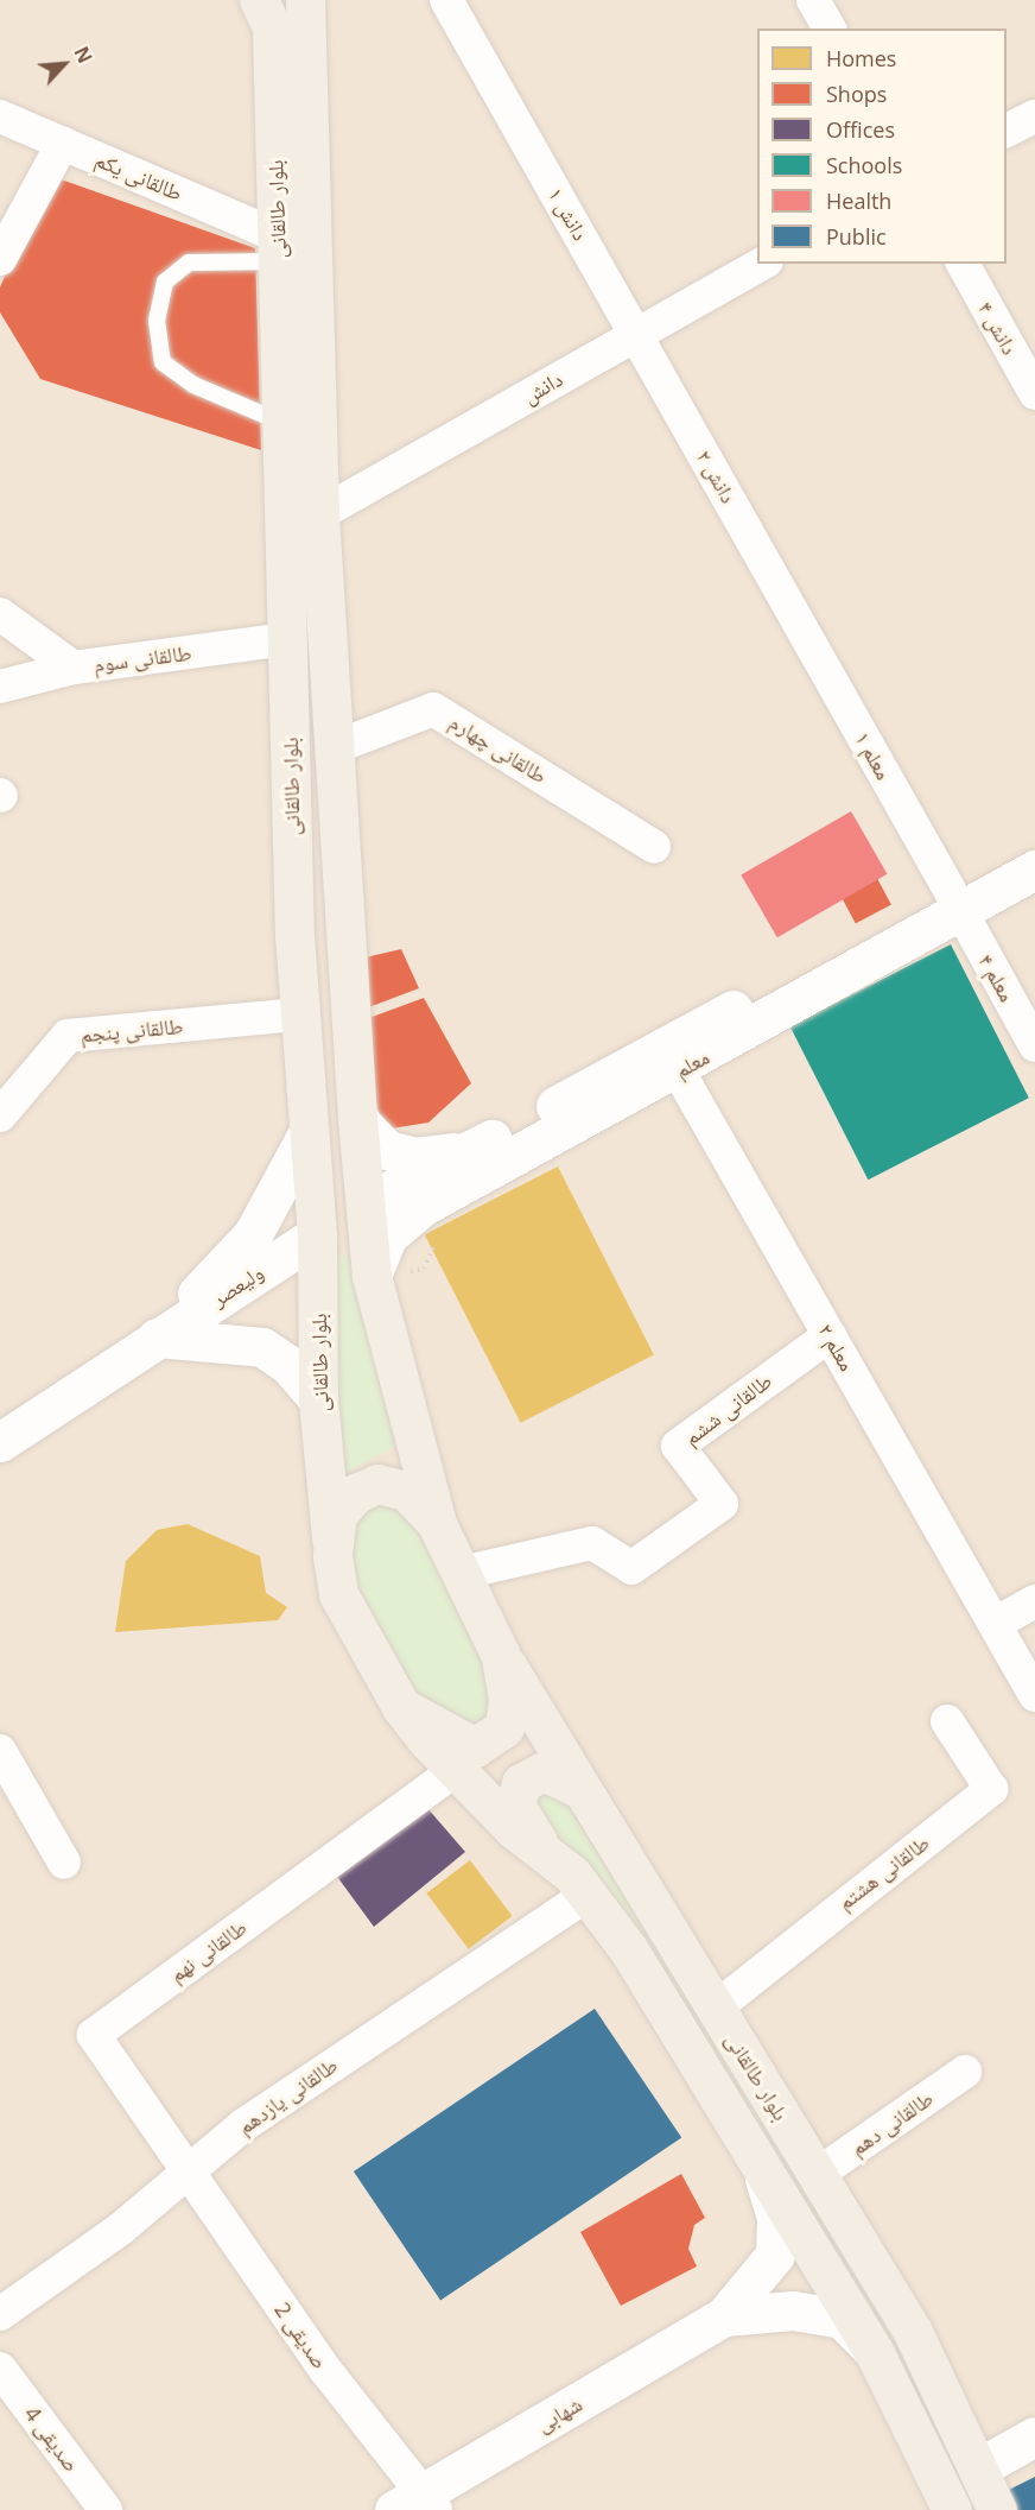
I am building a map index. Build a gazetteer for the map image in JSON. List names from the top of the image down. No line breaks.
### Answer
{"streets":{"main road":["بلوار طالقانی","معلم","ولیعصر","شهابی"],"street":["طالقانی یکم","دانش ١","دانش ۴","دانش","دانش ٢","طالقانی سوم","طالقانی چهارم","معلم ١","معلم ۴","طالقانی پنجم","معلم ٢","طالقانی ششم","طالقانی هشتم","طالقانی نهم","طالقانی یازدهم","طالقانی دهم","صدیقی 2","صدیقی 4"]},"crossings":[["طالقانی یکم","بلوار طالقانی"],["بلوار طالقانی","دانش"],["بلوار طالقانی","طالقانی سوم"],["بلوار طالقانی","طالقانی چهارم"],["بلوار طالقانی","طالقانی پنجم"],["بلوار طالقانی","معلم"],["بلوار طالقانی","ولیعصر"],["بلوار طالقانی","طالقانی هشتم"],["بلوار طالقانی","طالقانی نهم"],["بلوار طالقانی","طالقانی یازدهم"],["بلوار طالقانی","طالقانی دهم"],["دانش ١","دانش"],["دانش ١","دانش ٢"],["دانش","دانش ٢"],["دانش ٢","معلم ١"],["معلم ١","معلم ۴"],["معلم ١","معلم"],["معلم ۴","معلم"],["معلم","معلم ٢"],["معلم ٢","طالقانی ششم"],["طالقانی نهم","طالقانی یازدهم"],["طالقانی نهم","صدیقی 2"],["طالقانی یازدهم","صدیقی 2"],["صدیقی 2","شهابی"]],"legend":["Homes","Shops","Offices","Schools","Health","Public"],"north":"top right"}
